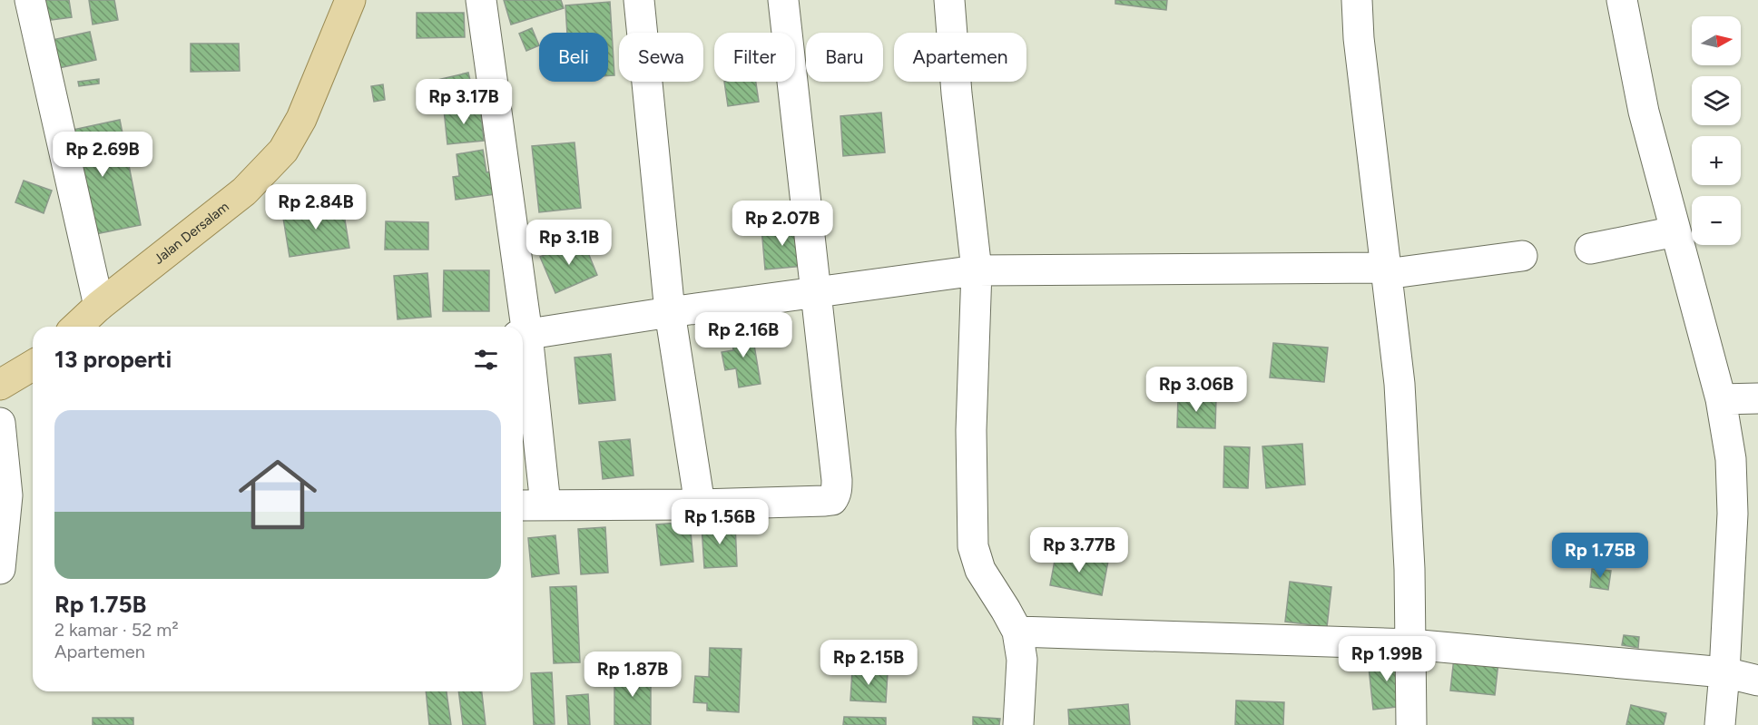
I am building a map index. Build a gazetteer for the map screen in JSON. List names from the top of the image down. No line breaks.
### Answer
{"streets":{"main road":["Jalan Dersalam"]},"north":"right","page":{"map_buttons":["+","−"],"chip":["Beli","Sewa","Filter","Baru","Apartemen"],"price":["Rp 3.17B","Rp 2.69B","Rp 2.84B","Rp 2.07B","Rp 3.1B","Rp 2.16B","Rp 3.06B","Rp 1.56B","Rp 3.77B","Rp 1.75B","Rp 1.99B","Rp 2.15B","Rp 1.87B"],"heading":"13 properti","list":[{"name":"Rp 1.75B","note":"2 kamar · 52 m² · Apartemen"}]}}
